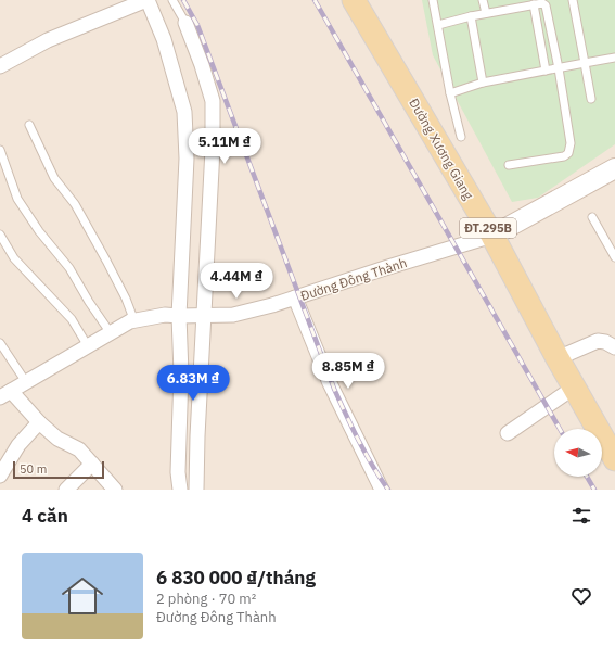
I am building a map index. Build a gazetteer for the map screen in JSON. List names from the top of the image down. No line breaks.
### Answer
{"streets":{"main road":["Đường Xương Giang","ĐT.295B"],"street":["Đường Đông Thành"]},"crossings":[["Đường Xương Giang","Đường Đông Thành"]],"scale_bar":"50 m","north":"left","page":{"price":["5.11M ₫","4.44M ₫","8.85M ₫","6.83M ₫"],"scale":"50 m","heading":"4 căn","list":[{"name":"6 830 000 ₫/tháng","note":"2 phòng · 70 m² · Đường Đông Thành"}]}}
